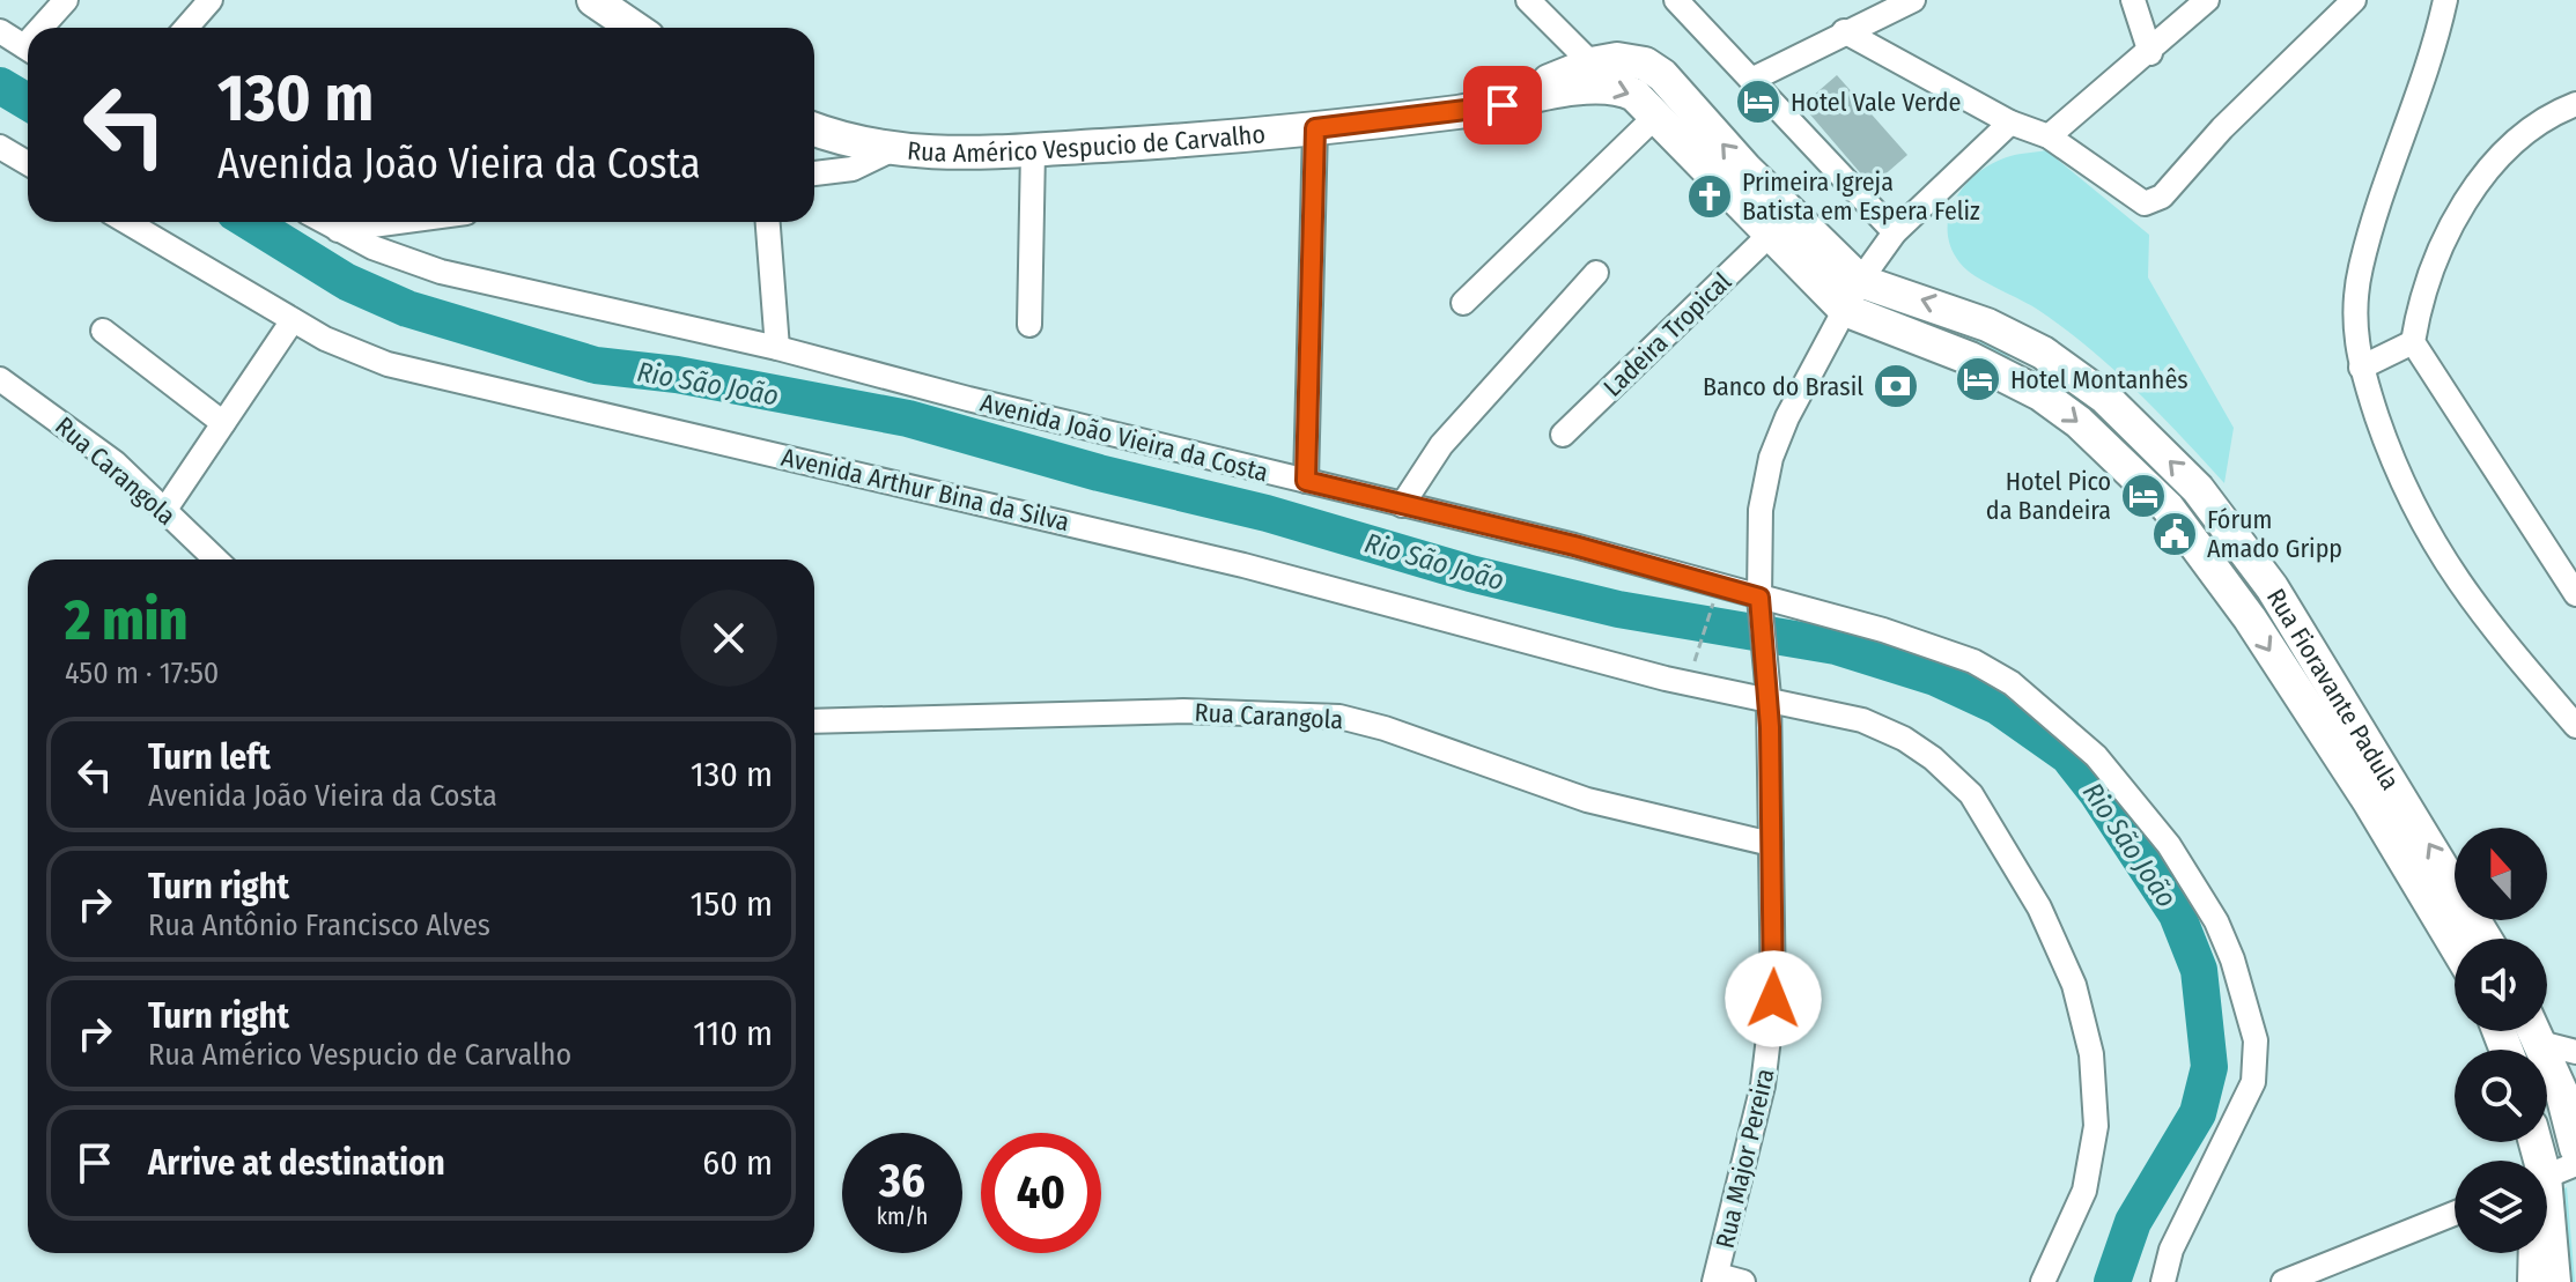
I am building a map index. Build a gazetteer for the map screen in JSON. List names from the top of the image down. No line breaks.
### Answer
{"streets":{"highway":["Rua Américo Vespucio de Carvalho","Rua Fioravante Padula"],"street":["Ladeira Tropical","Avenida João Vieira da Costa","Rua Carangola","Avenida Arthur Bina da Silva","Rua Major Pereira"]},"crossings":[["Avenida João Vieira da Costa","Rua Major Pereira"],["Rua Carangola","Rua Major Pereira"],["Avenida Arthur Bina da Silva","Rua Major Pereira"],["Rua Fioravante Padula","Rua Major Pereira"]],"water":["Rio São João"],"places":{"hotel":["Hotel Vale Verde","Hotel Montanhês","Hotel Pico da Bandeira"],"church":["Primeira Igreja Batista em Espera Feliz"],"bank":["Banco do Brasil"],"public building":["Fórum Amado Gripp"]},"north":"top","page":{"turn":["130 m","Avenida João Vieira da Costa"],"heading":["2 min","450 m · 17:50"],"list":[{"name":"Turn left","note":"Avenida João Vieira da Costa","value":"130 m"},{"name":"Turn right","note":"Rua Antônio Francisco Alves","value":"150 m"},{"name":"Turn right","note":"Rua Américo Vespucio de Carvalho","value":"110 m"},{"name":"Arrive at destination","value":"60 m"}],"speed":"36 km/h","limit":"40"}}
